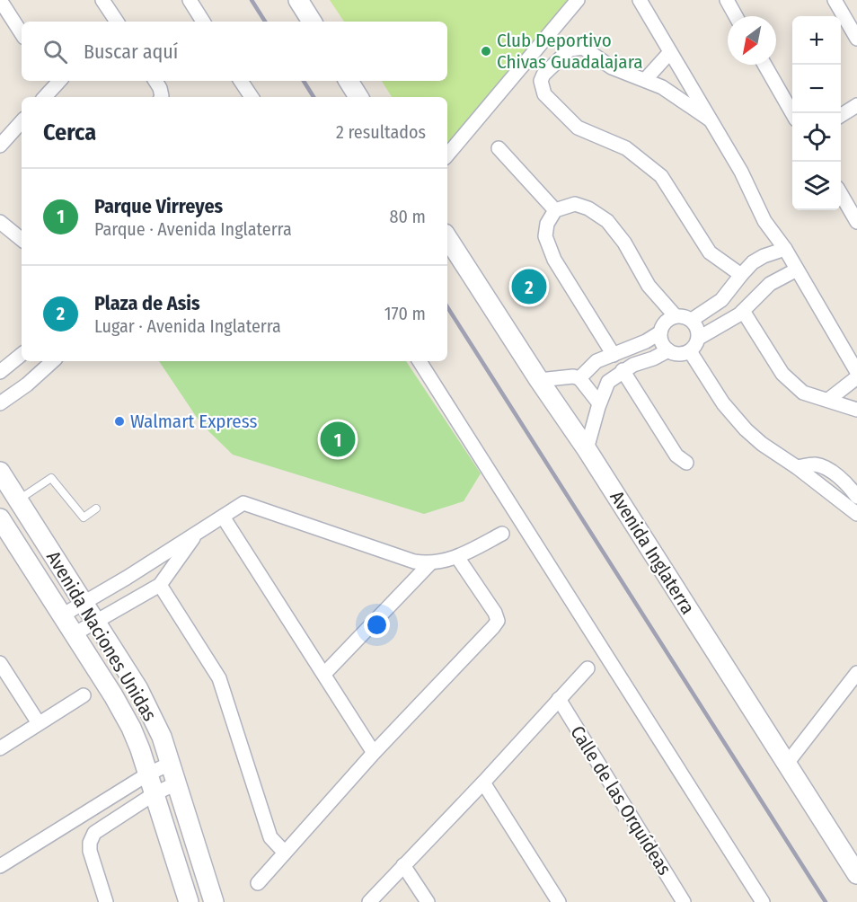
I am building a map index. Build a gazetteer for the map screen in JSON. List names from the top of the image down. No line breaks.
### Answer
{"streets":{"street":["Avenida Inglaterra","Avenida Naciones Unidas","Calle de las Orquídeas"]},"places":["Club Deportivo Chivas Guadalajara","Walmart Express"],"north":"bottom left","page":{"map_buttons":["+","−"],"search":"Buscar aquí","heading":["Cerca","2 resultados"],"list":[{"mark":"1","name":"Parque Virreyes","note":"Parque · Avenida Inglaterra","value":"80 m"},{"mark":"2","name":"Plaza de Asis","note":"Lugar · Avenida Inglaterra","value":"170 m"}],"pins":["2","1"]}}
